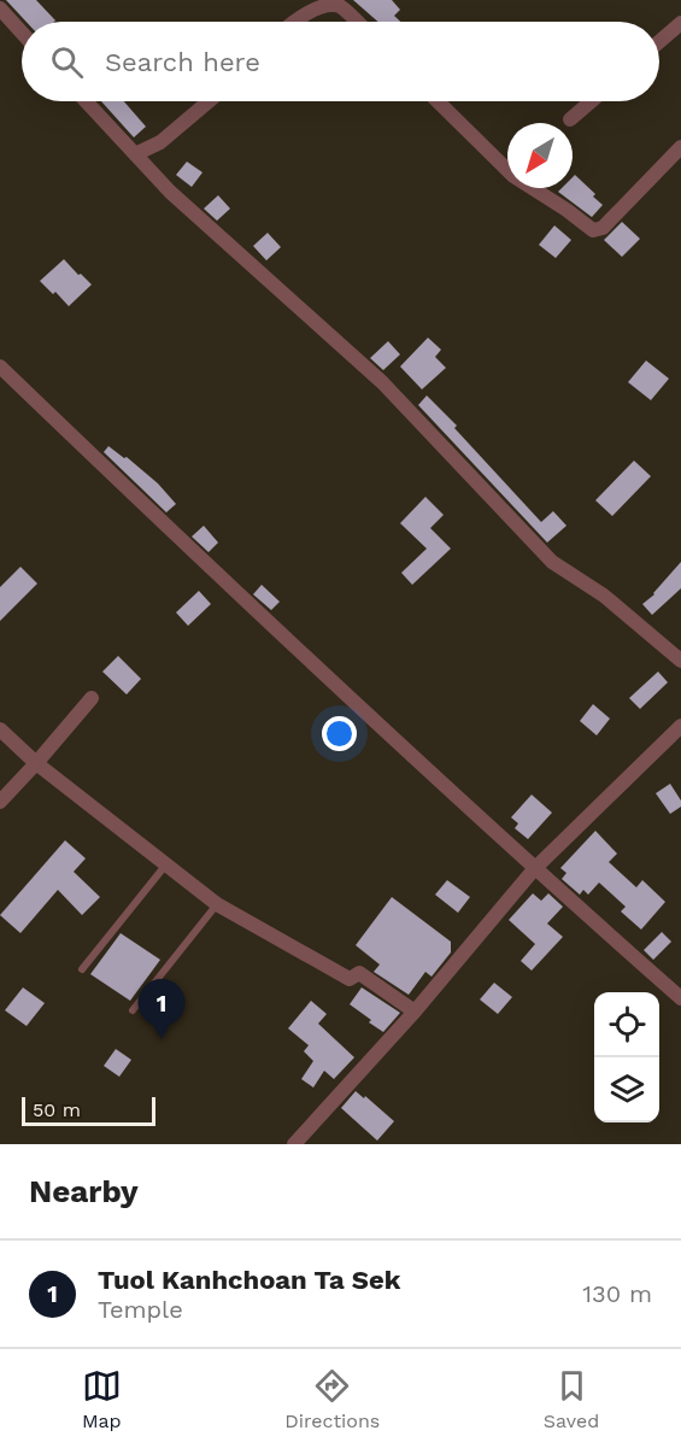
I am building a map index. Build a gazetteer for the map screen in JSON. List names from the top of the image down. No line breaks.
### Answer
{"scale_bar":"50 m","north":"bottom left","page":{"search":"Search here","pins":"1","scale":"50 m","heading":"Nearby","list":[{"mark":"1","name":"Tuol Kanhchoan Ta Sek","note":"Temple","value":"130 m"}],"nav":["Map","Directions","Saved"]}}
